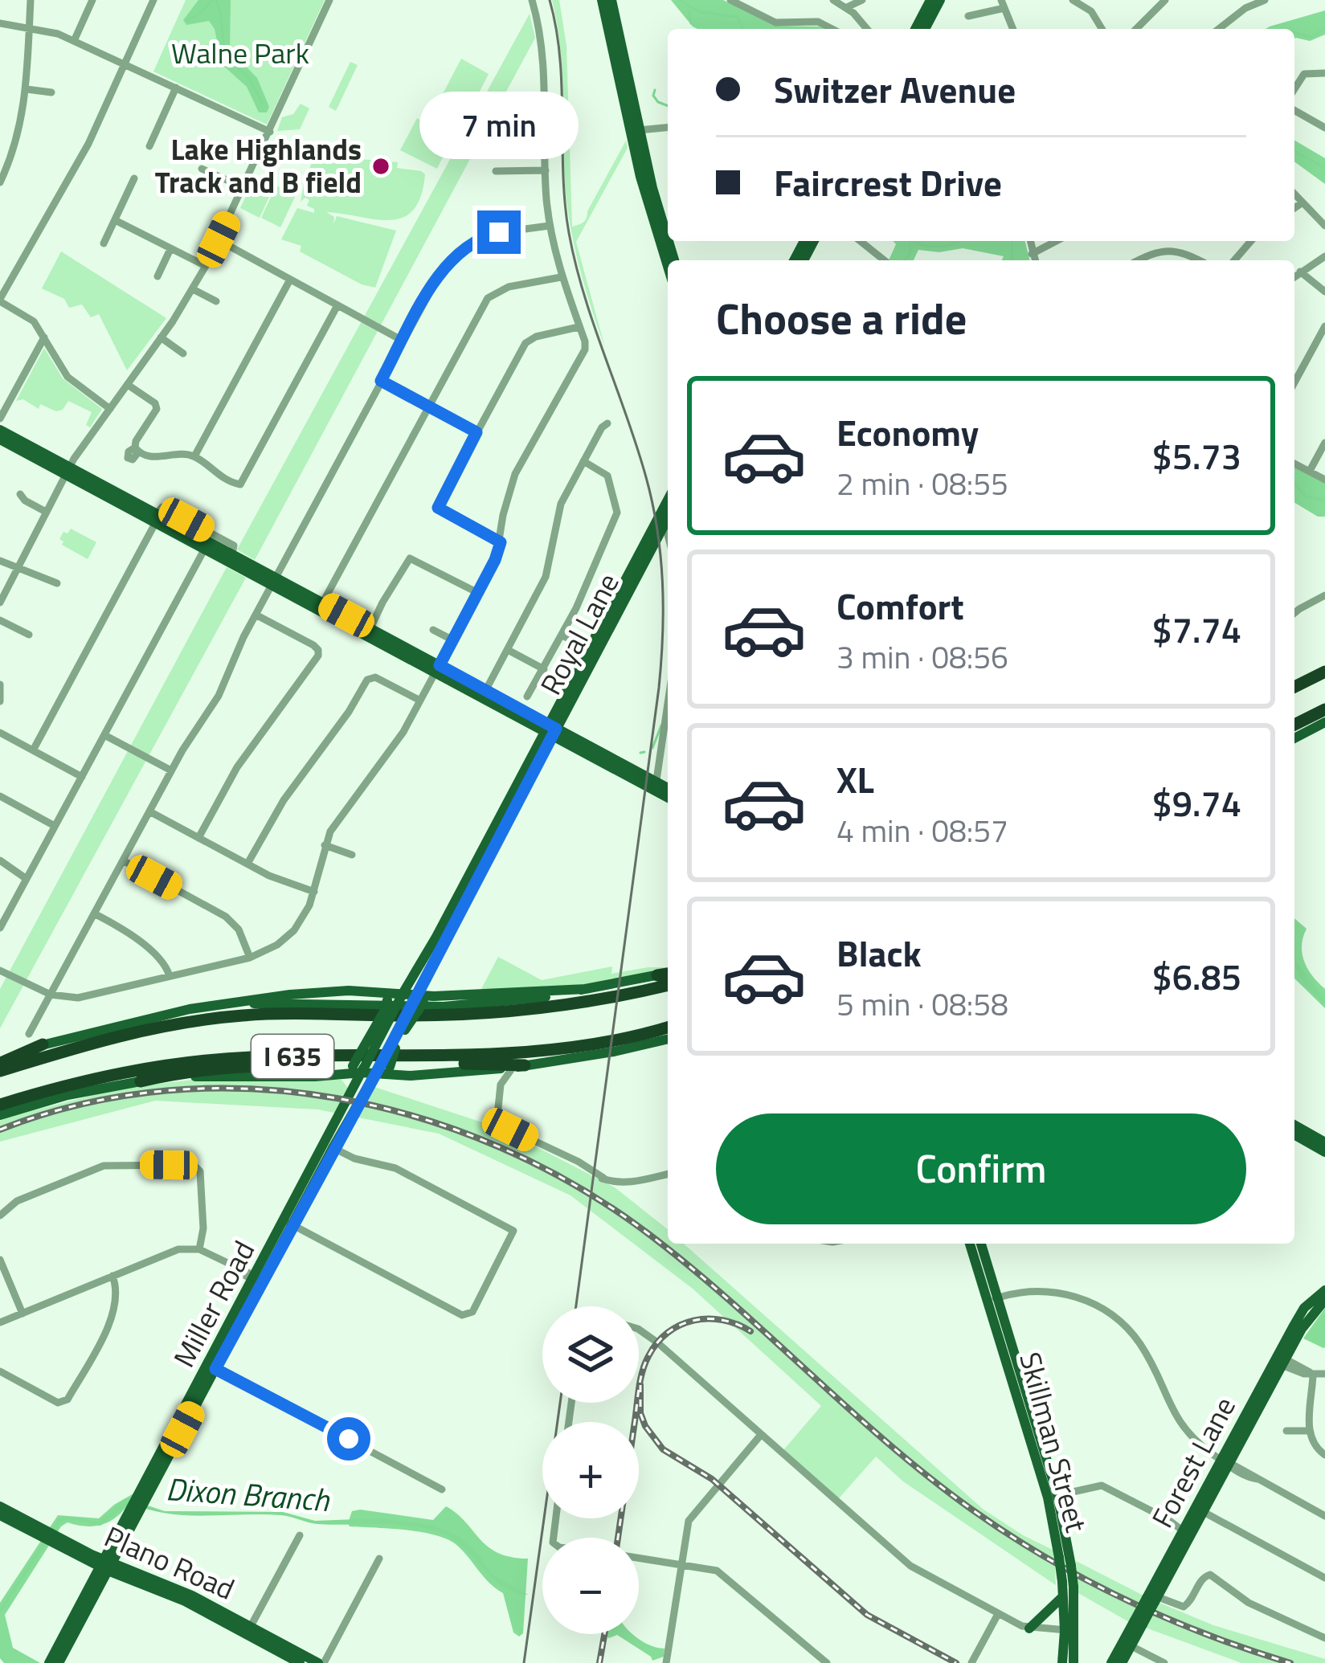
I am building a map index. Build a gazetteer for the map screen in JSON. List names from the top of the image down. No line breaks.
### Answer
{"streets":{"highway":["I 635"],"main road":["Royal Lane","Miller Road","Skillman Street","Forest Lane","Plano Road"]},"crossings":[["Royal Lane","Miller Road"],["Miller Road","Plano Road"]],"water":["Dixon Branch"],"parks":["Walne Park"],"places":["Lake Highlands Track and B field"],"page":{"banner":["Switzer Avenue","Faircrest Drive"],"bubble":"7 min","heading":"Choose a ride","list":[{"name":"Economy","note":"2 min · 08:55","value":"$5.73"},{"name":"Comfort","note":"3 min · 08:56","value":"$7.74"},{"name":"XL","note":"4 min · 08:57","value":"$9.74"},{"name":"Black","note":"5 min · 08:58","value":"$6.85"}],"buttons":"Confirm","map_buttons":["+","−"]}}
